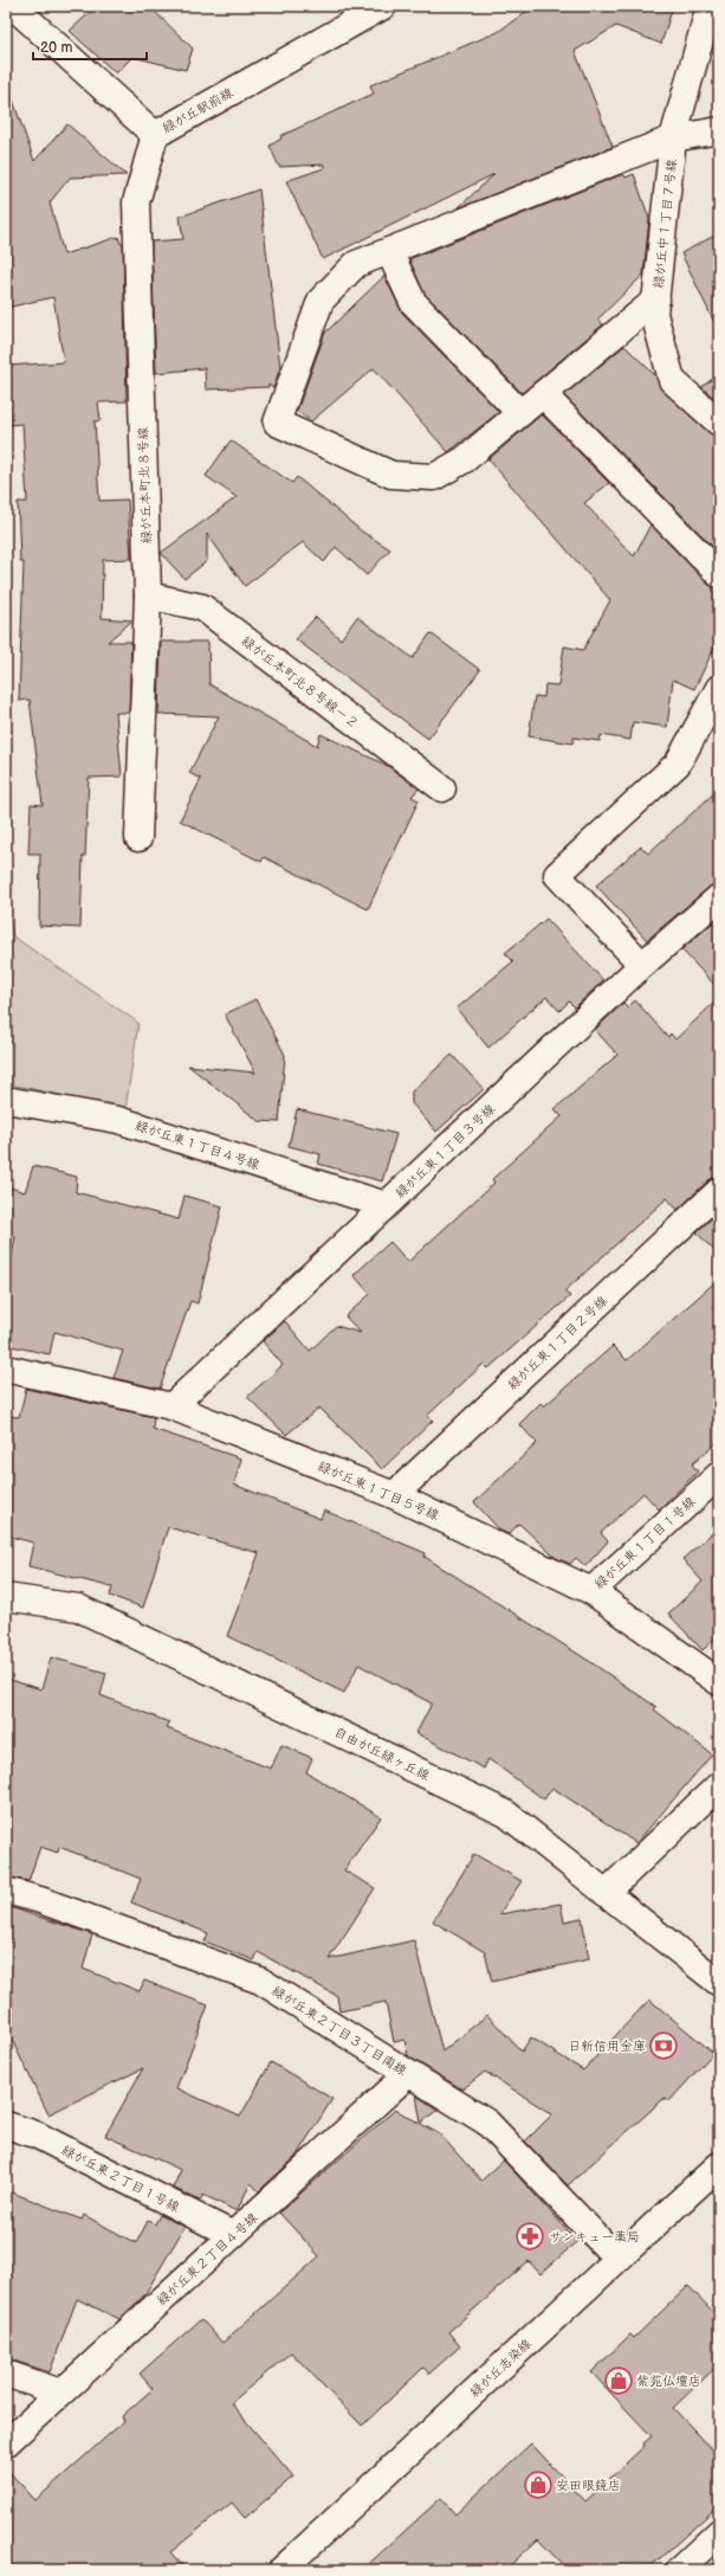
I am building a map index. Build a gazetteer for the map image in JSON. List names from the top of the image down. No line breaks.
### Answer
{"streets":{"street":["緑が丘駅前線","緑が丘中１丁目７号線","緑が丘本町北８号線","緑が丘本町北８号線ー２","緑が丘東１丁目４号線","緑が丘東１丁目３号線","緑が丘東１丁目２号線","緑が丘東１丁目５号線","緑が丘東１丁目１号線","自由が丘緑ヶ丘線","緑が丘東２丁目３丁目南線","緑が丘東２丁目１号線","緑が丘東２丁目４号線","緑が丘志染線"]},"crossings":[["緑が丘駅前線","緑が丘本町北８号線"],["緑が丘本町北８号線","緑が丘本町北８号線ー２"],["緑が丘東１丁目４号線","緑が丘東１丁目３号線"],["緑が丘東１丁目３号線","緑が丘東１丁目５号線"],["緑が丘東１丁目２号線","緑が丘東１丁目５号線"],["緑が丘東１丁目５号線","緑が丘東１丁目１号線"],["緑が丘東２丁目３丁目南線","緑が丘東２丁目４号線"],["緑が丘東２丁目３丁目南線","緑が丘志染線"],["緑が丘東２丁目１号線","緑が丘東２丁目４号線"]],"places":{"bank":["日新信用金庫"],"pharmacy":["サンキュー薬局"],"shop":["紫苑仏壇店","安田眼鏡店"]},"scale_bar":"20 m"}
